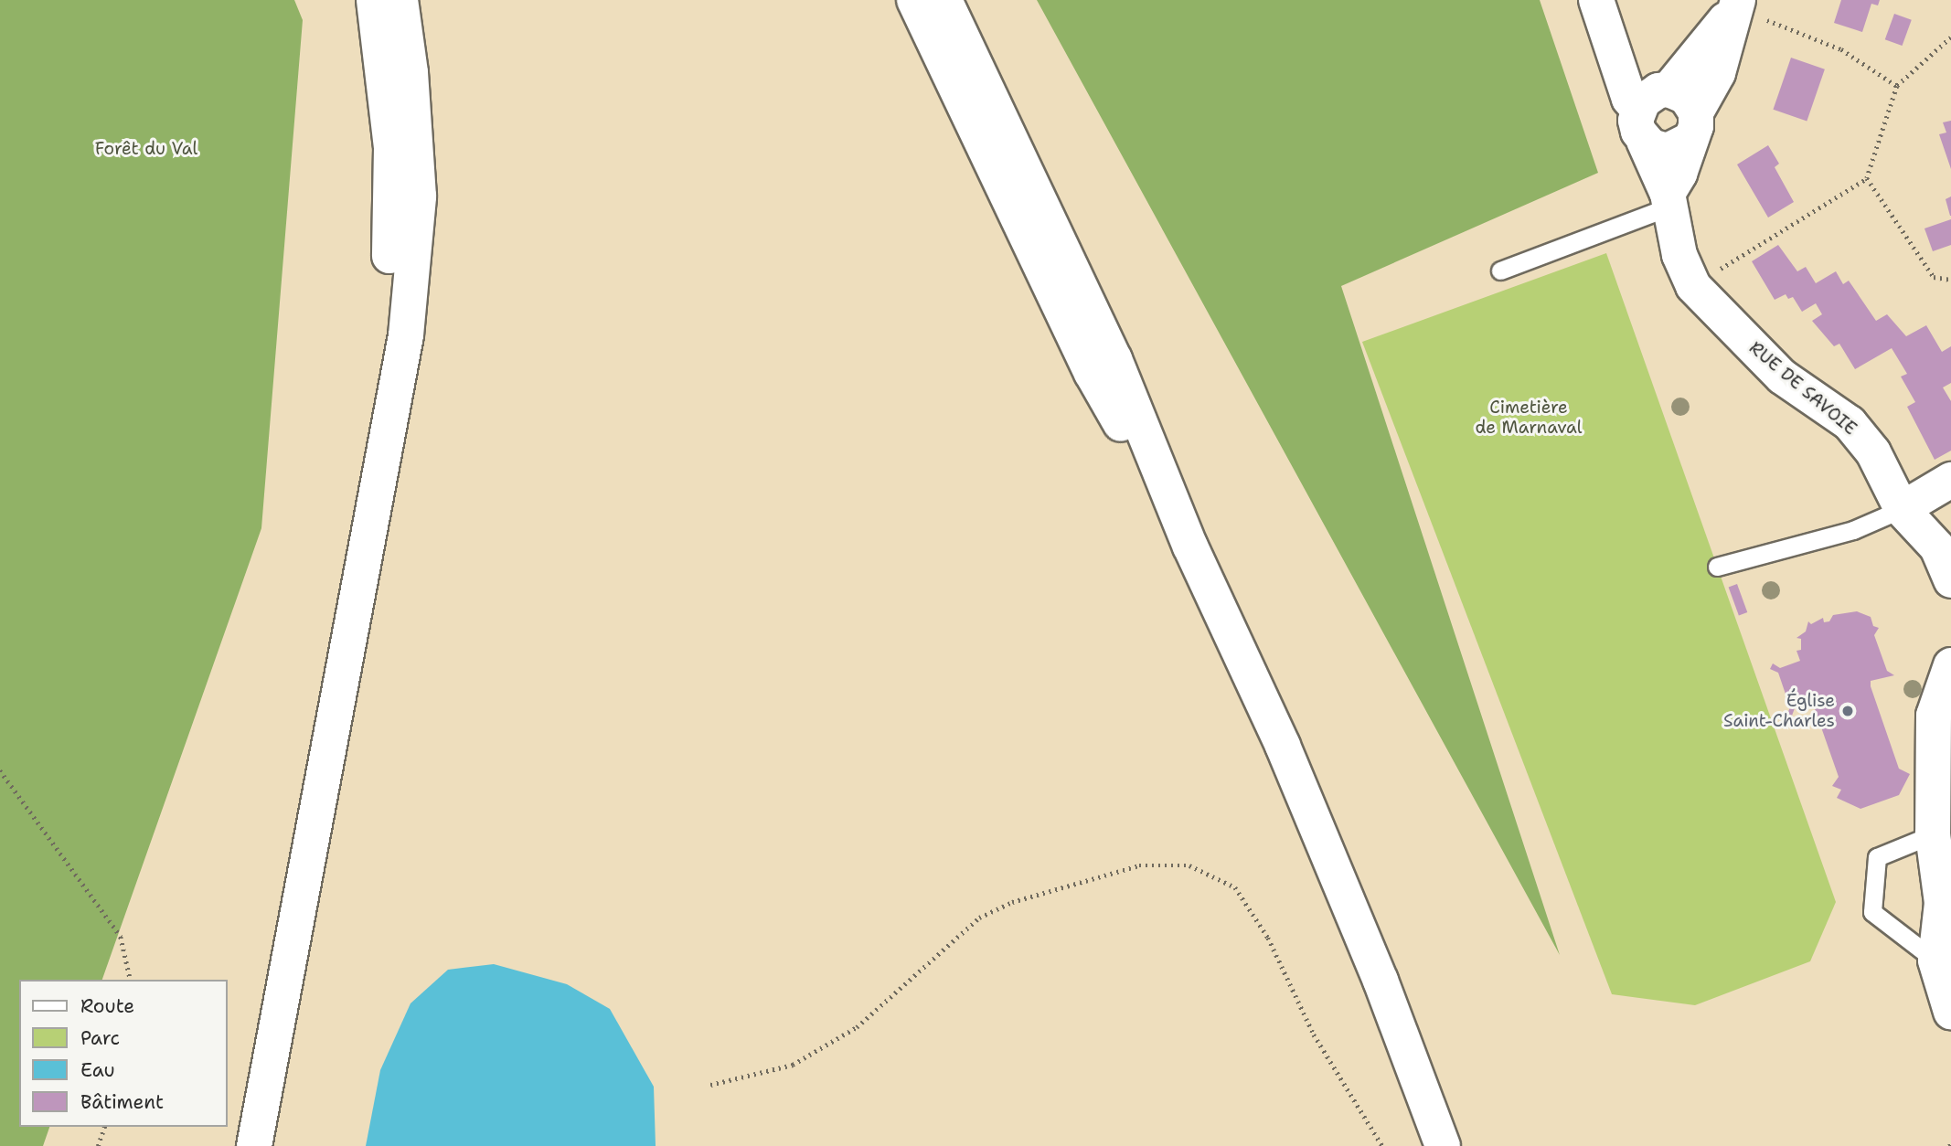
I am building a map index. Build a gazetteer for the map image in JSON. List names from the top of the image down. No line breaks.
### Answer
{"streets":{"main road":["RUE DE SAVOIE"]},"parks":["Forêt du Val","Cimetière de Marnaval"],"places":["Église Saint-Charles"],"legend":["Route","Parc","Eau","Bâtiment"]}
